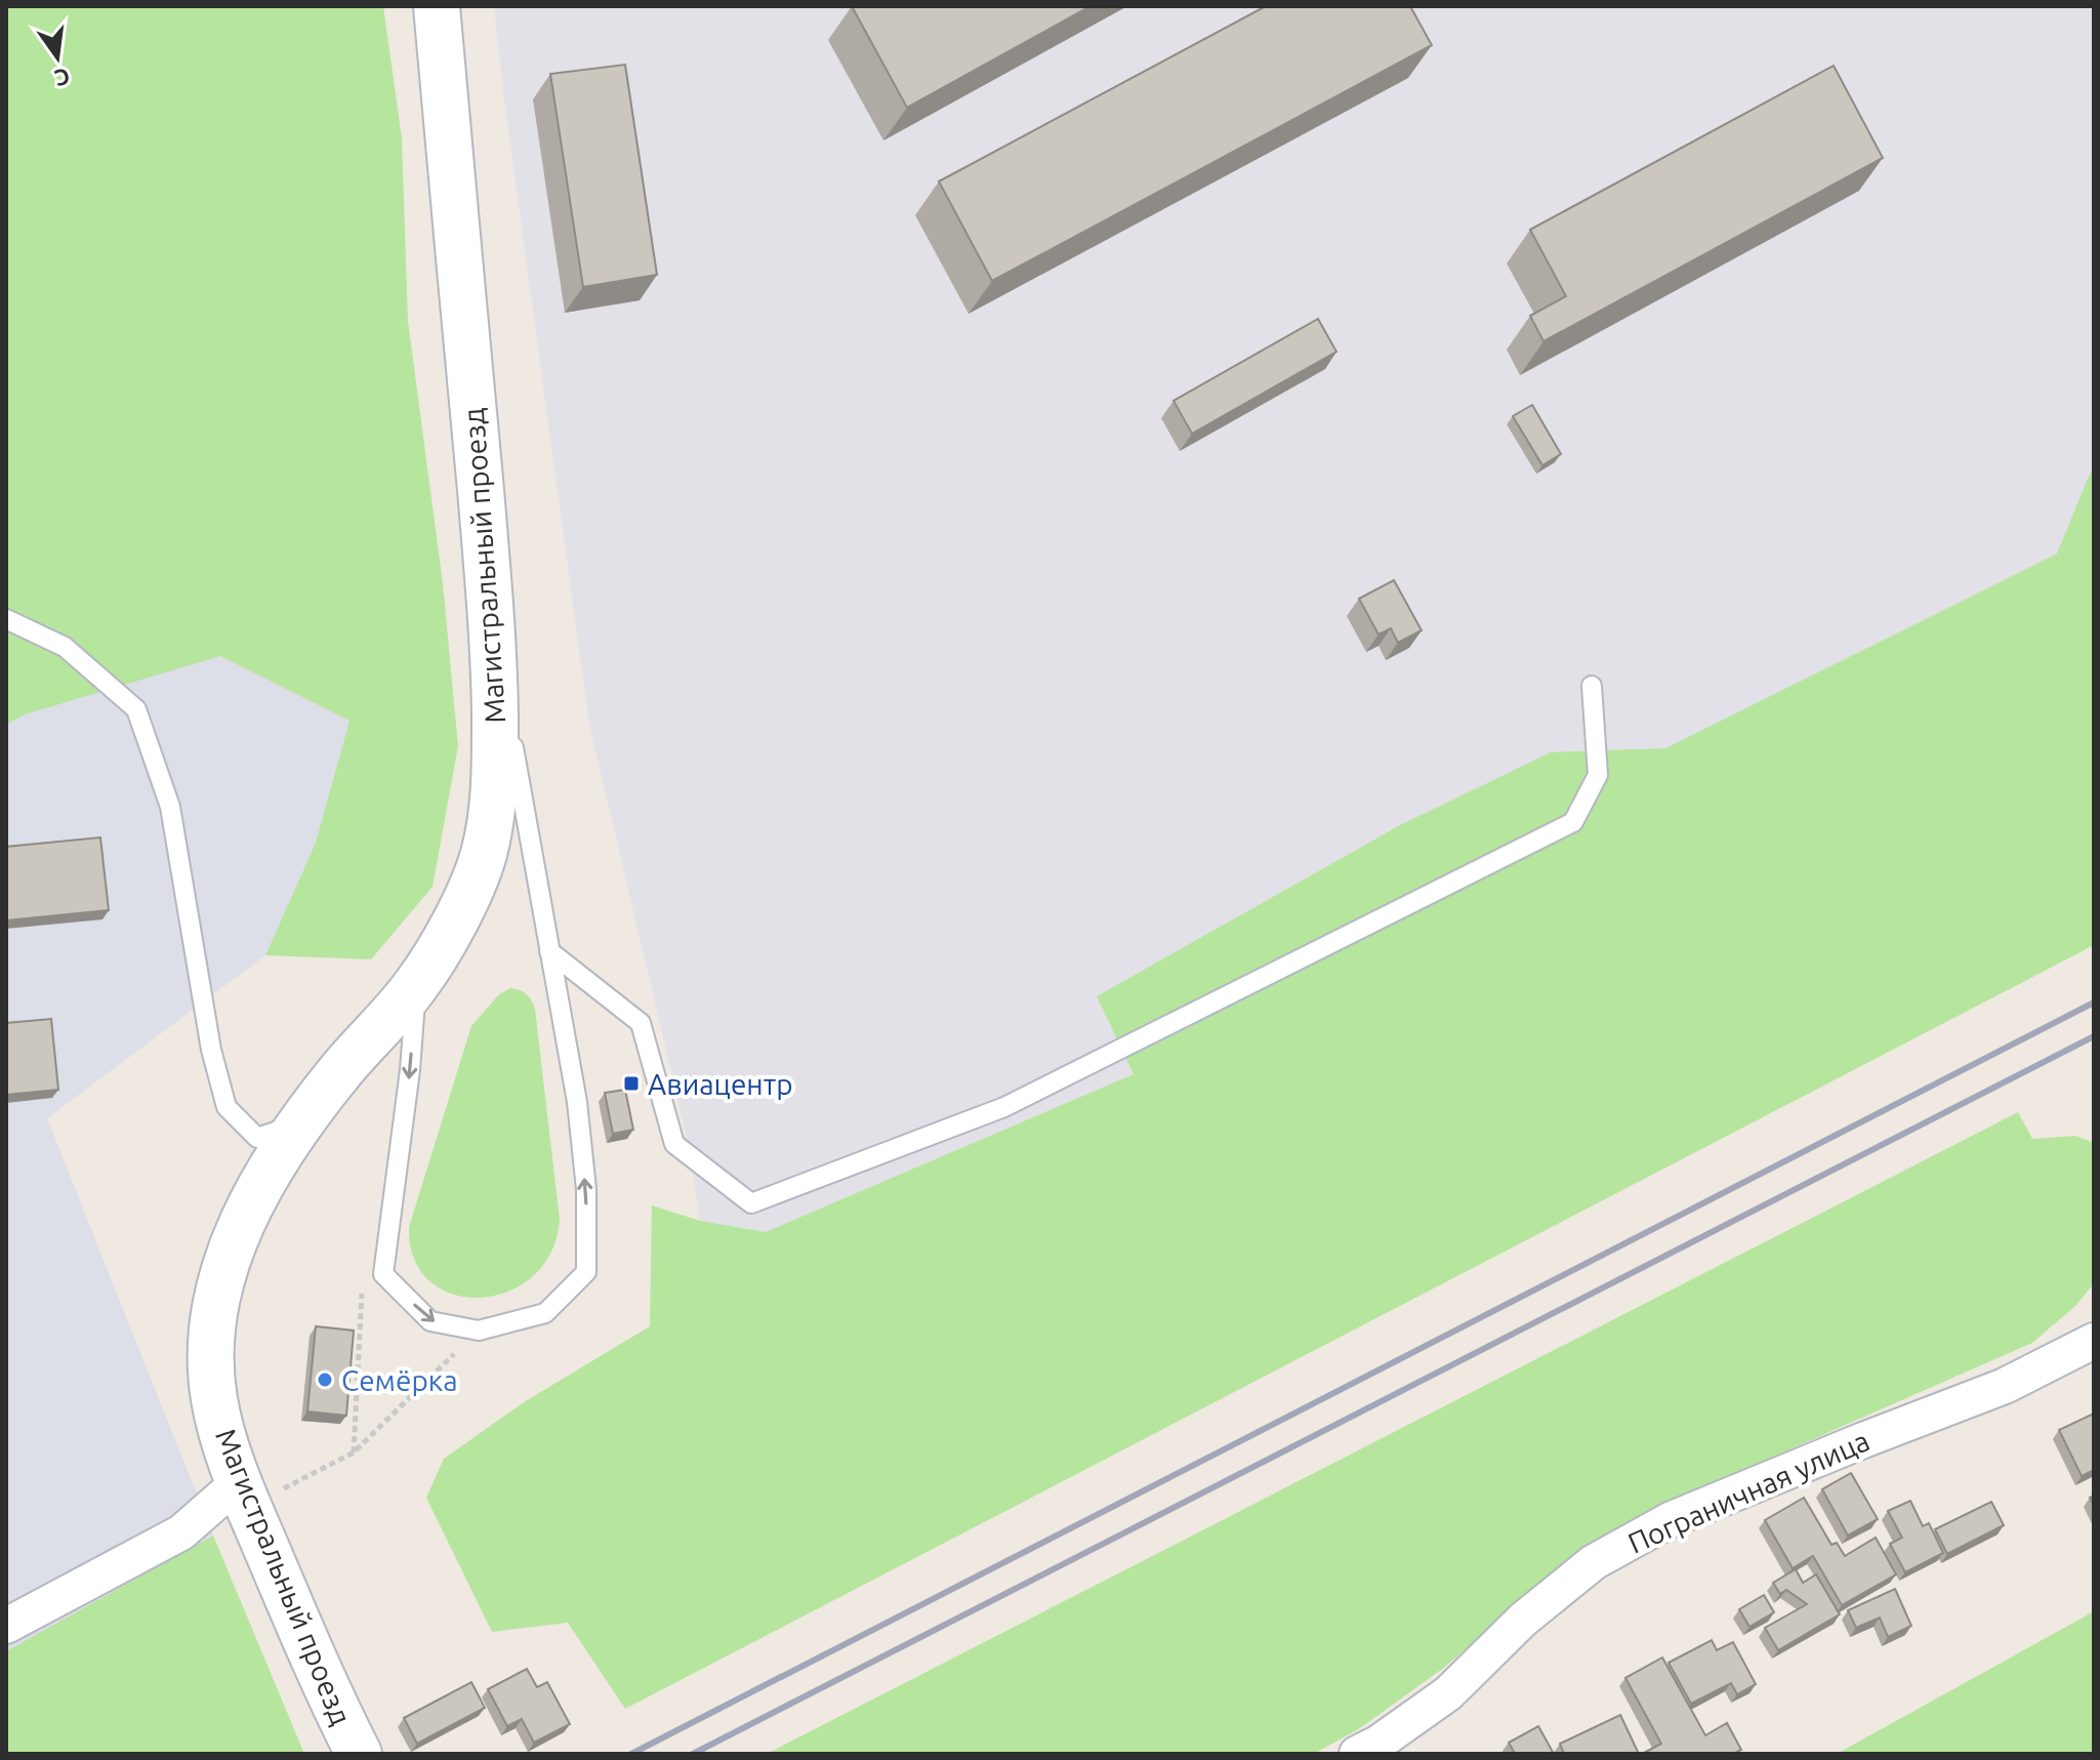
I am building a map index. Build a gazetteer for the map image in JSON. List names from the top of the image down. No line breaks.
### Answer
{"streets":{"main road":["Магистральный проезд"],"street":["Пограничная улица"]},"places":{"transit":["Авиацентр"],"other":["Семёрка"]},"north":"bottom"}
